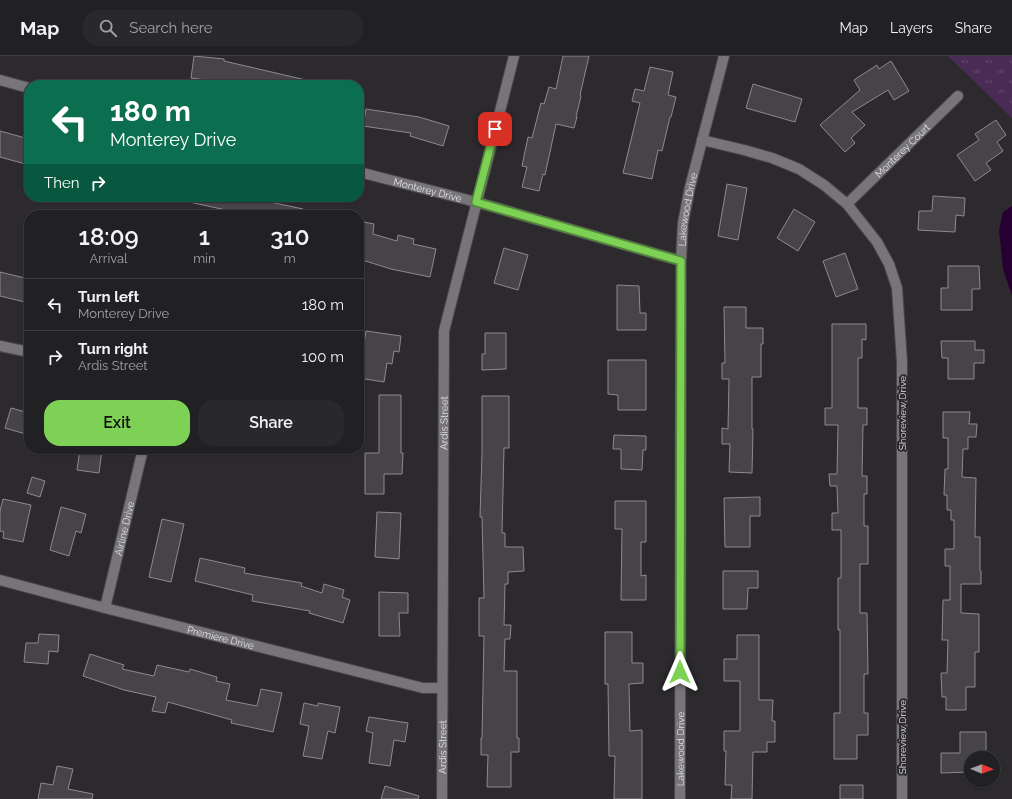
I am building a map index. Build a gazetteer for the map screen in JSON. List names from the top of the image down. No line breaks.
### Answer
{"streets":{"street":["Monterey Court","Monterey Drive","Lakewood Drive","Shoreview Drive","Ardis Street","Airline Drive","Premiere Drive"]},"crossings":[["Monterey Court","Shoreview Drive"],["Monterey Drive","Lakewood Drive"],["Monterey Drive","Ardis Street"],["Lakewood Drive","Shoreview Drive"],["Ardis Street","Premiere Drive"],["Airline Drive","Premiere Drive"]],"north":"right","page":{"header":"Map","search":"Search here","nav":["Map","Layers","Share"],"turn":["180 m","Monterey Drive"],"then":"Then","eta":["18:09","Arrival","1","min","310","m"],"list":[{"name":"Turn left","note":"Monterey Drive","value":"180 m"},{"name":"Turn right","note":"Ardis Street","value":"100 m"}],"buttons":["Exit","Share"]}}
